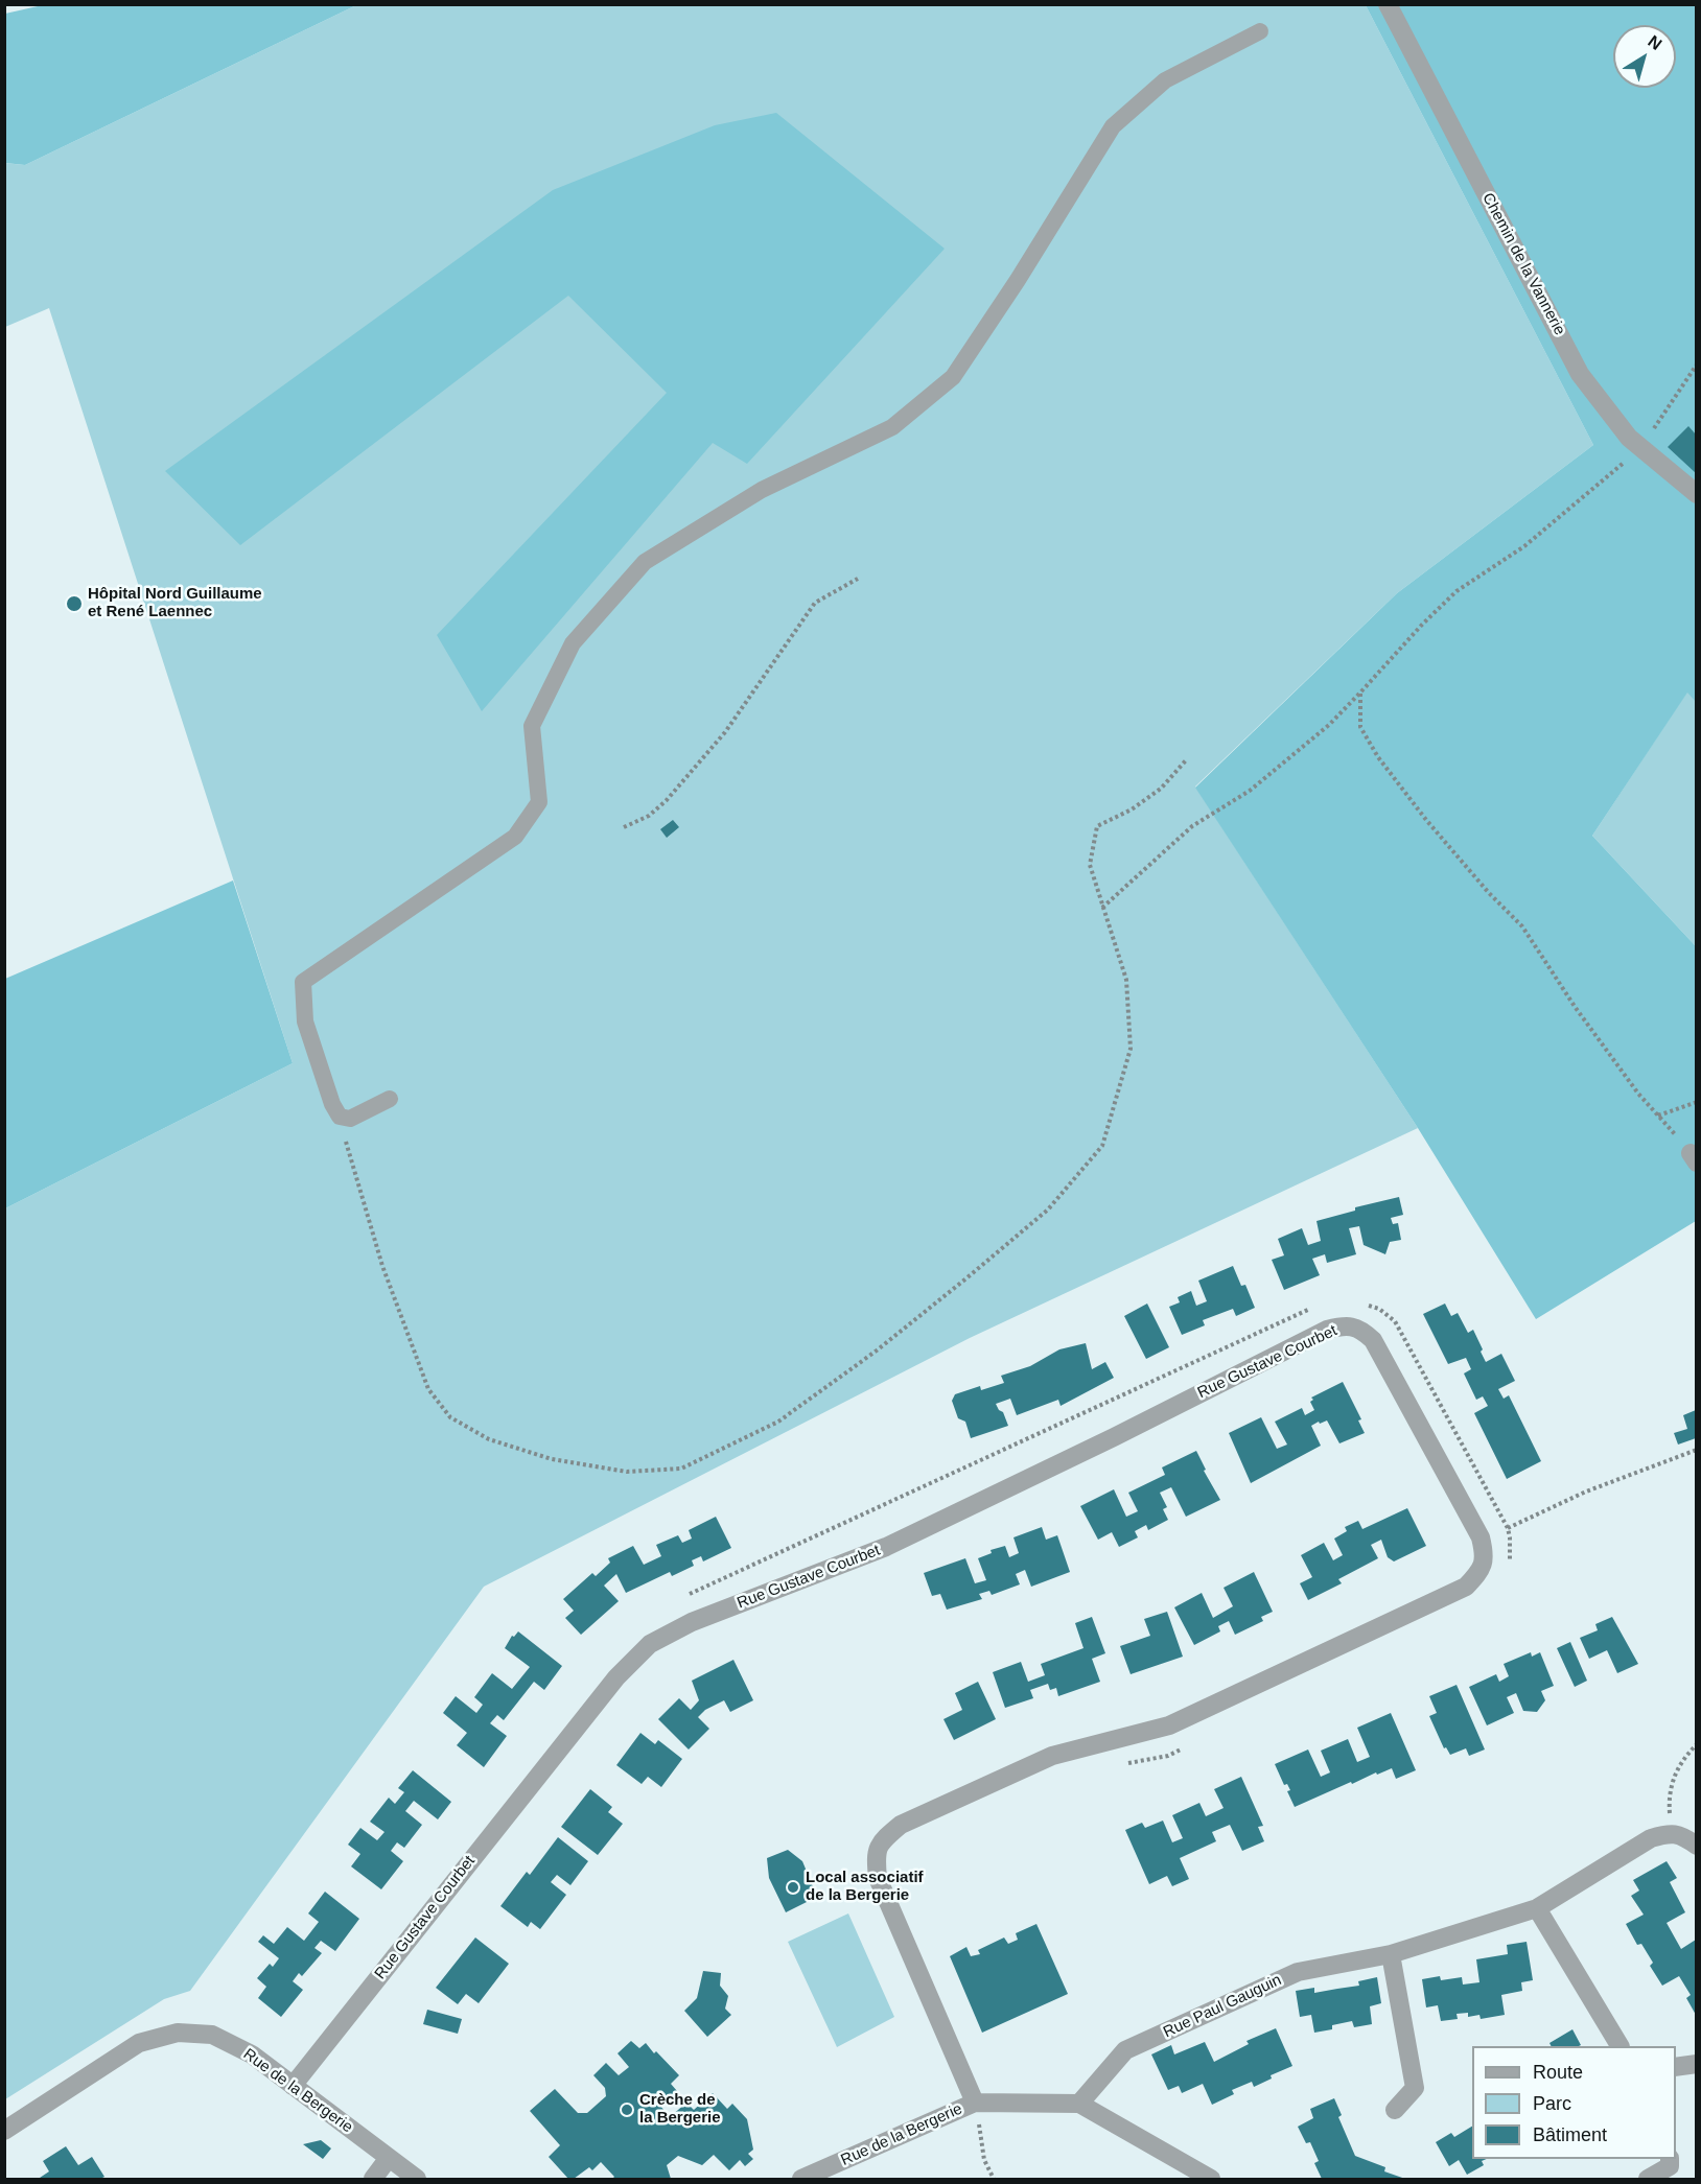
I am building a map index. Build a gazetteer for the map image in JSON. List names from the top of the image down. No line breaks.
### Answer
{"streets":{"street":["Chemin de la Vannerie","Rue Gustave Courbet","Rue Paul Gauguin","Rue de la Bergerie"]},"crossings":[["Rue Gustave Courbet","Rue de la Bergerie"],["Rue Paul Gauguin","Rue de la Bergerie"]],"places":["Hôpital Nord Guillaume et René Laennec","Local associatif de la Bergerie","Crèche de la Bergerie"],"legend":["Route","Parc","Bâtiment"],"north":"top right"}
